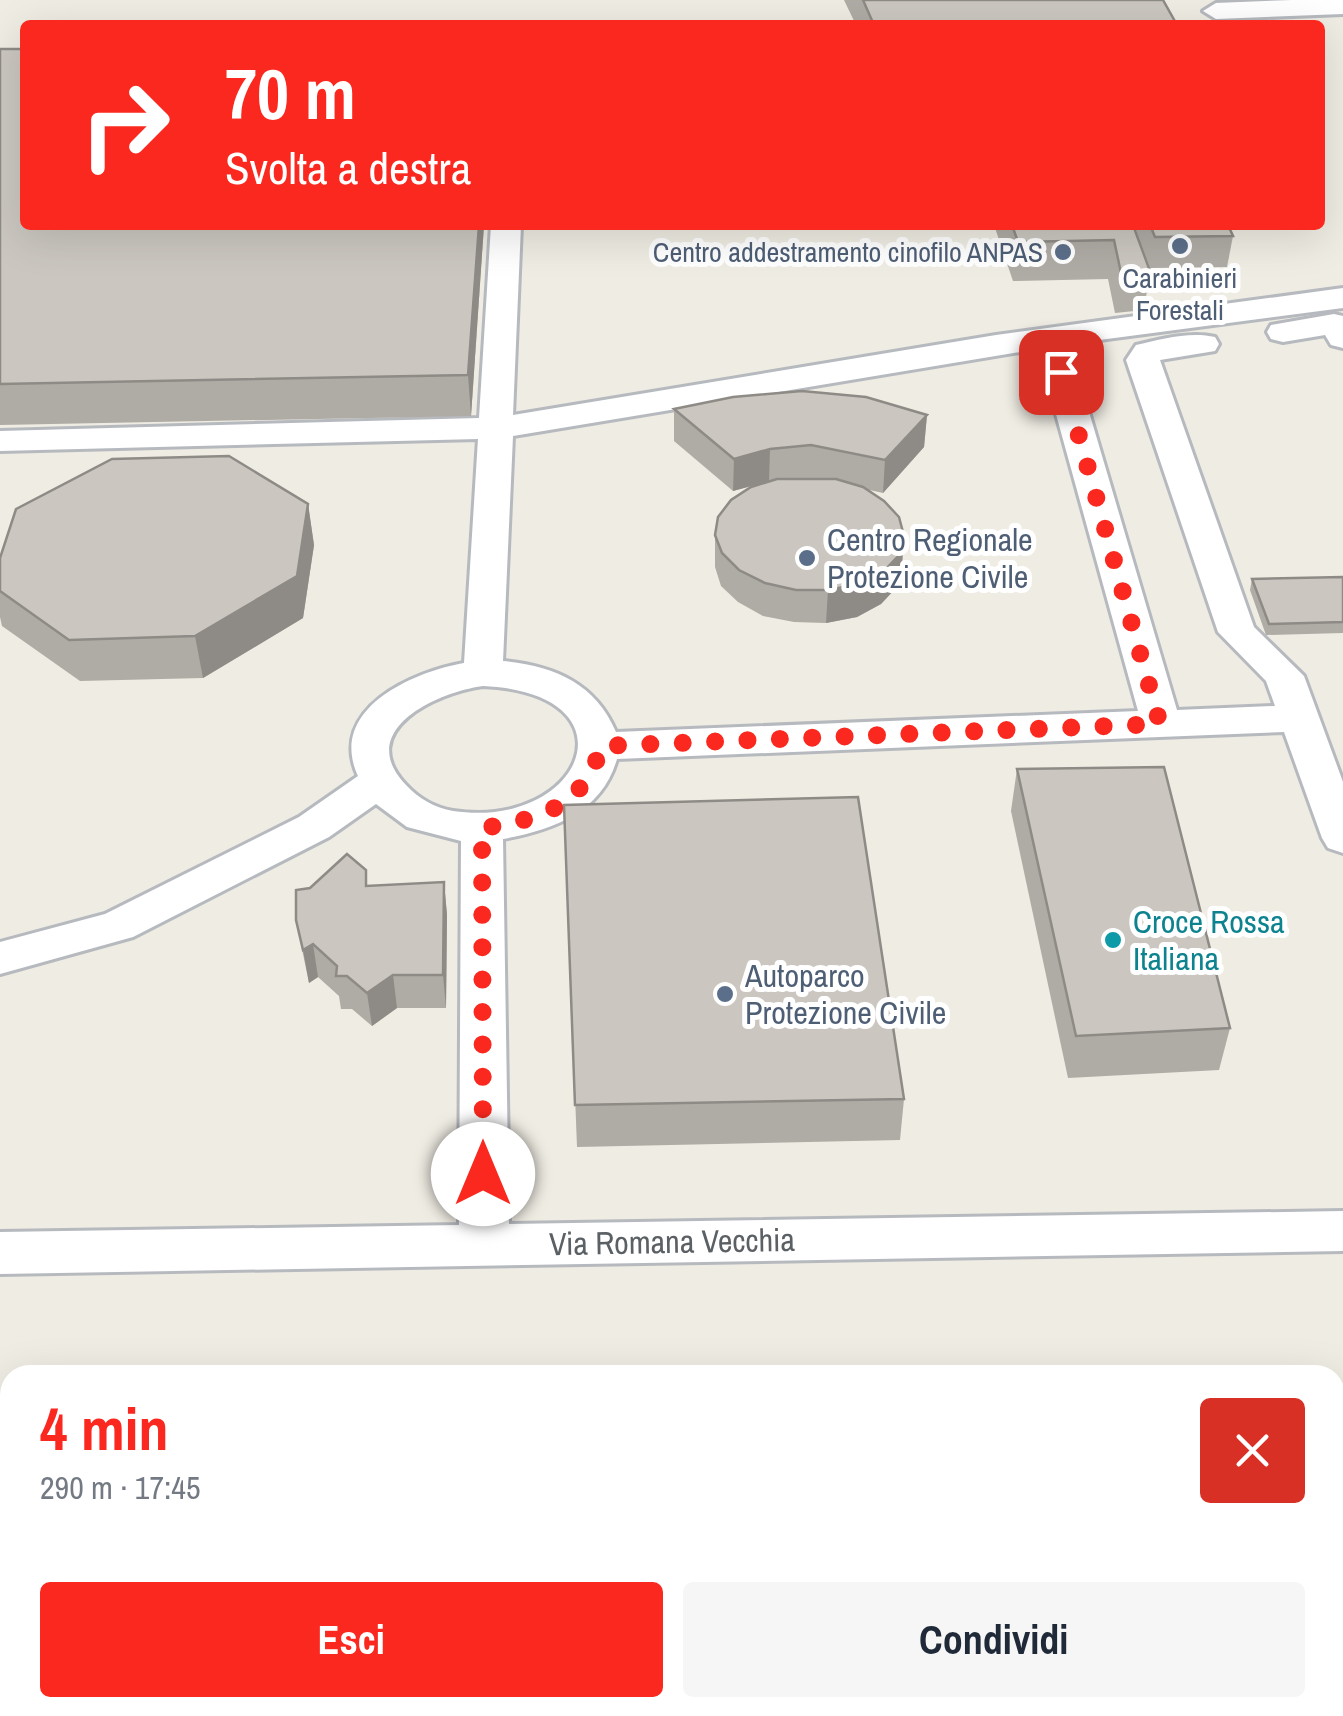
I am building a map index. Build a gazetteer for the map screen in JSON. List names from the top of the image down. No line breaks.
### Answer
{"streets":{"street":["Via Romana Vecchia"]},"places":["Carabinieri Forestali","Centro addestramento cinofilo ANPAS","Centro Regionale Protezione Civile","Croce Rossa Italiana","Autoparco Protezione Civile"],"page":{"turn":["70 m","Svolta a destra"],"heading":["4 min","290 m · 17:45"],"buttons":["Esci","Condividi"]}}
